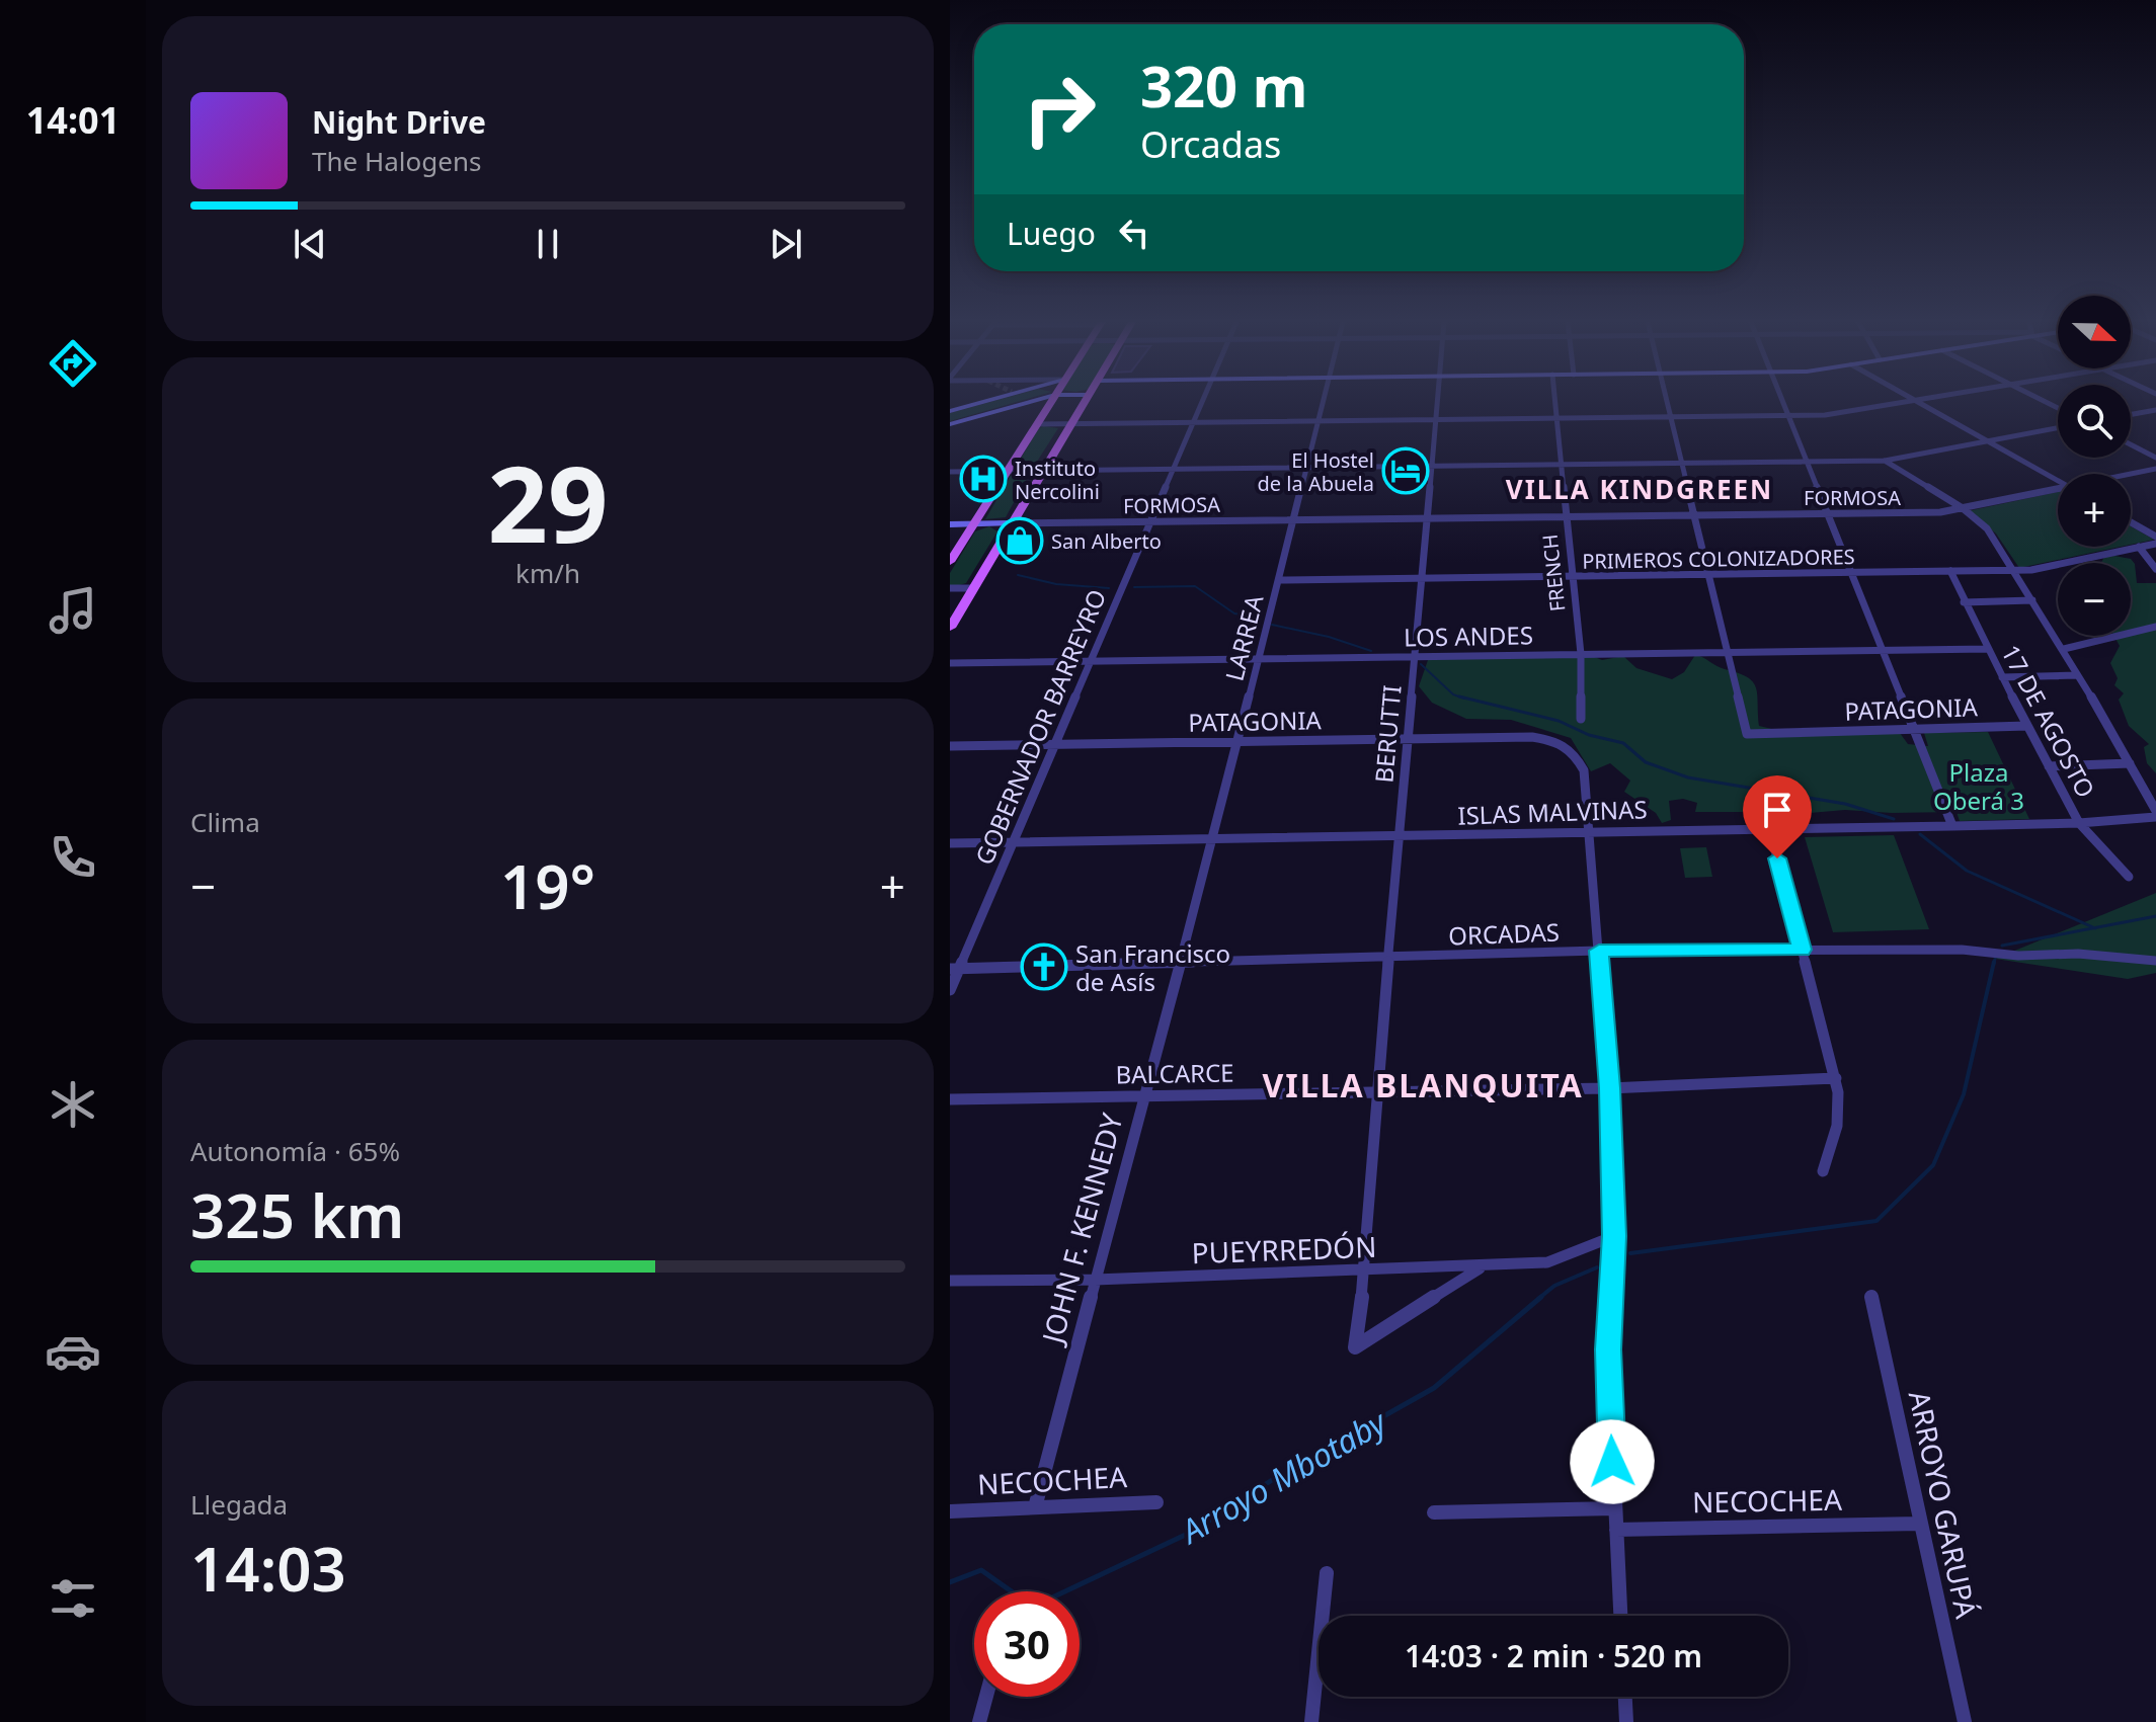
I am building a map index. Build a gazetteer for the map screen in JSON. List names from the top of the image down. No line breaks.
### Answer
{"streets":{"street":["FORMOSA","PRIMEROS COLONIZADORES","FRENCH","LOS ANDES","LARREA","PATAGONIA","17 DE AGOSTO","GOBERNADOR BARREYRO","BERUTTI","ISLAS MALVINAS","ORCADAS","BALCARCE","JOHN F. KENNEDY","PUEYRREDÓN","NECOCHEA","ARROYO GARUPÁ"]},"crossings":[["FORMOSA","FRENCH"],["FORMOSA","LARREA"],["FORMOSA","GOBERNADOR BARREYRO"],["FORMOSA","BERUTTI"],["PRIMEROS COLONIZADORES","FRENCH"],["PRIMEROS COLONIZADORES","LARREA"],["PRIMEROS COLONIZADORES","17 DE AGOSTO"],["PRIMEROS COLONIZADORES","BERUTTI"],["FRENCH","LOS ANDES"],["LOS ANDES","LARREA"],["LOS ANDES","PATAGONIA"],["LOS ANDES","17 DE AGOSTO"],["LOS ANDES","GOBERNADOR BARREYRO"],["LOS ANDES","BERUTTI"],["LARREA","PATAGONIA"],["LARREA","ISLAS MALVINAS"],["LARREA","ORCADAS"],["LARREA","JOHN F. KENNEDY"],["PATAGONIA","17 DE AGOSTO"],["PATAGONIA","GOBERNADOR BARREYRO"],["PATAGONIA","BERUTTI"],["PATAGONIA","ISLAS MALVINAS"],["17 DE AGOSTO","ISLAS MALVINAS"],["GOBERNADOR BARREYRO","ISLAS MALVINAS"],["GOBERNADOR BARREYRO","ORCADAS"],["BERUTTI","ISLAS MALVINAS"],["BERUTTI","ORCADAS"],["BERUTTI","BALCARCE"],["BERUTTI","PUEYRREDÓN"],["ORCADAS","JOHN F. KENNEDY"],["BALCARCE","JOHN F. KENNEDY"],["JOHN F. KENNEDY","PUEYRREDÓN"],["JOHN F. KENNEDY","NECOCHEA"],["NECOCHEA","ARROYO GARUPÁ"]],"districts":["VILLA KINDGREEN","VILLA BLANQUITA"],"water":["Arroyo Mbotaby"],"parks":["Plaza Oberá 3"],"places":{"hotel":["El Hostel de la Abuela"],"hospital":["Instituto Nercolini"],"shop":["San Alberto"],"church":["San Francisco de Asís"]},"north":"right","page":{"tabs":"14:01","turn":["320 m","Orcadas"],"song":["Night Drive","The Halogens"],"then":"Luego","map_buttons":["+","−"],"tile":[["29","km/h"],"Clima",["Autonomía · 65%","325 km"],["Llegada","14:03"]],"heat":["−","19°","+"],"limit":"30","trip":"14:03 · 2 min · 520 m"}}
